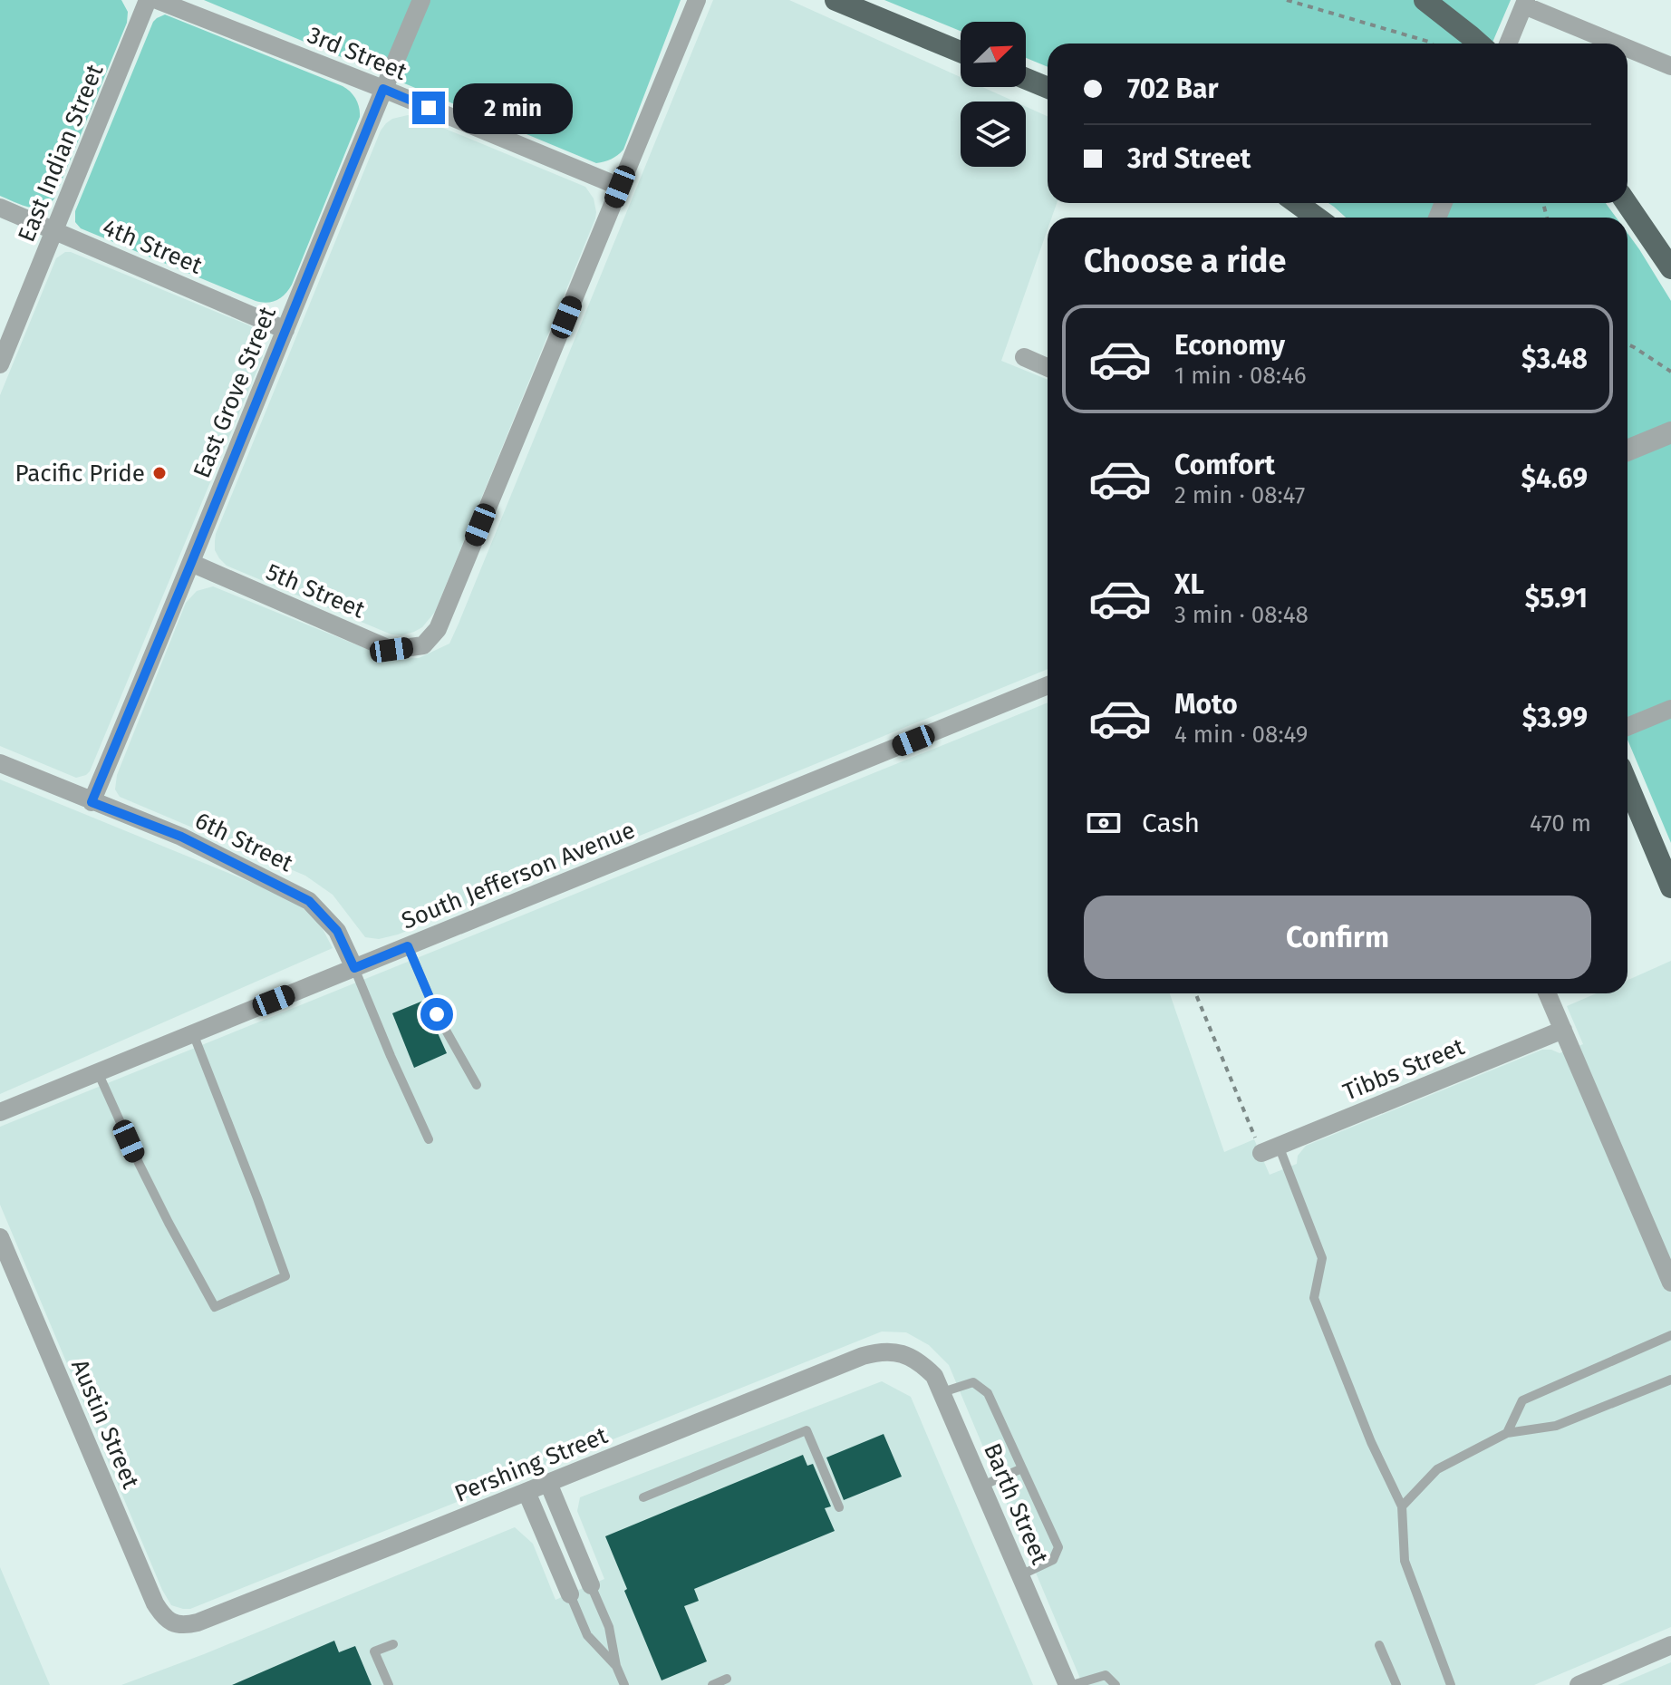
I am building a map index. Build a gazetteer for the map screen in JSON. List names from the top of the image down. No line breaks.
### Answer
{"streets":{"street":["3rd Street","East Indian Street","4th Street","East Grove Street","5th Street","6th Street","South Jefferson Avenue","Tibbs Street","Austin Street","Pershing Street","Barth Street"]},"crossings":[["3rd Street","East Grove Street"],["3rd Street","5th Street"],["East Indian Street","4th Street"],["4th Street","East Grove Street"],["East Grove Street","5th Street"],["East Grove Street","6th Street"],["6th Street","South Jefferson Avenue"],["Austin Street","Pershing Street"],["Pershing Street","Barth Street"]],"places":["Pacific Pride"],"north":"top right","page":{"banner":["702 Bar","3rd Street"],"bubble":"2 min","heading":"Choose a ride","list":[{"name":"Economy","note":"1 min · 08:46","value":"$3.48"},{"name":"Comfort","note":"2 min · 08:47","value":"$4.69"},{"name":"XL","note":"3 min · 08:48","value":"$5.91"},{"name":"Moto","note":"4 min · 08:49","value":"$3.99"}],"pay":["Cash","470 m"],"buttons":"Confirm"}}
